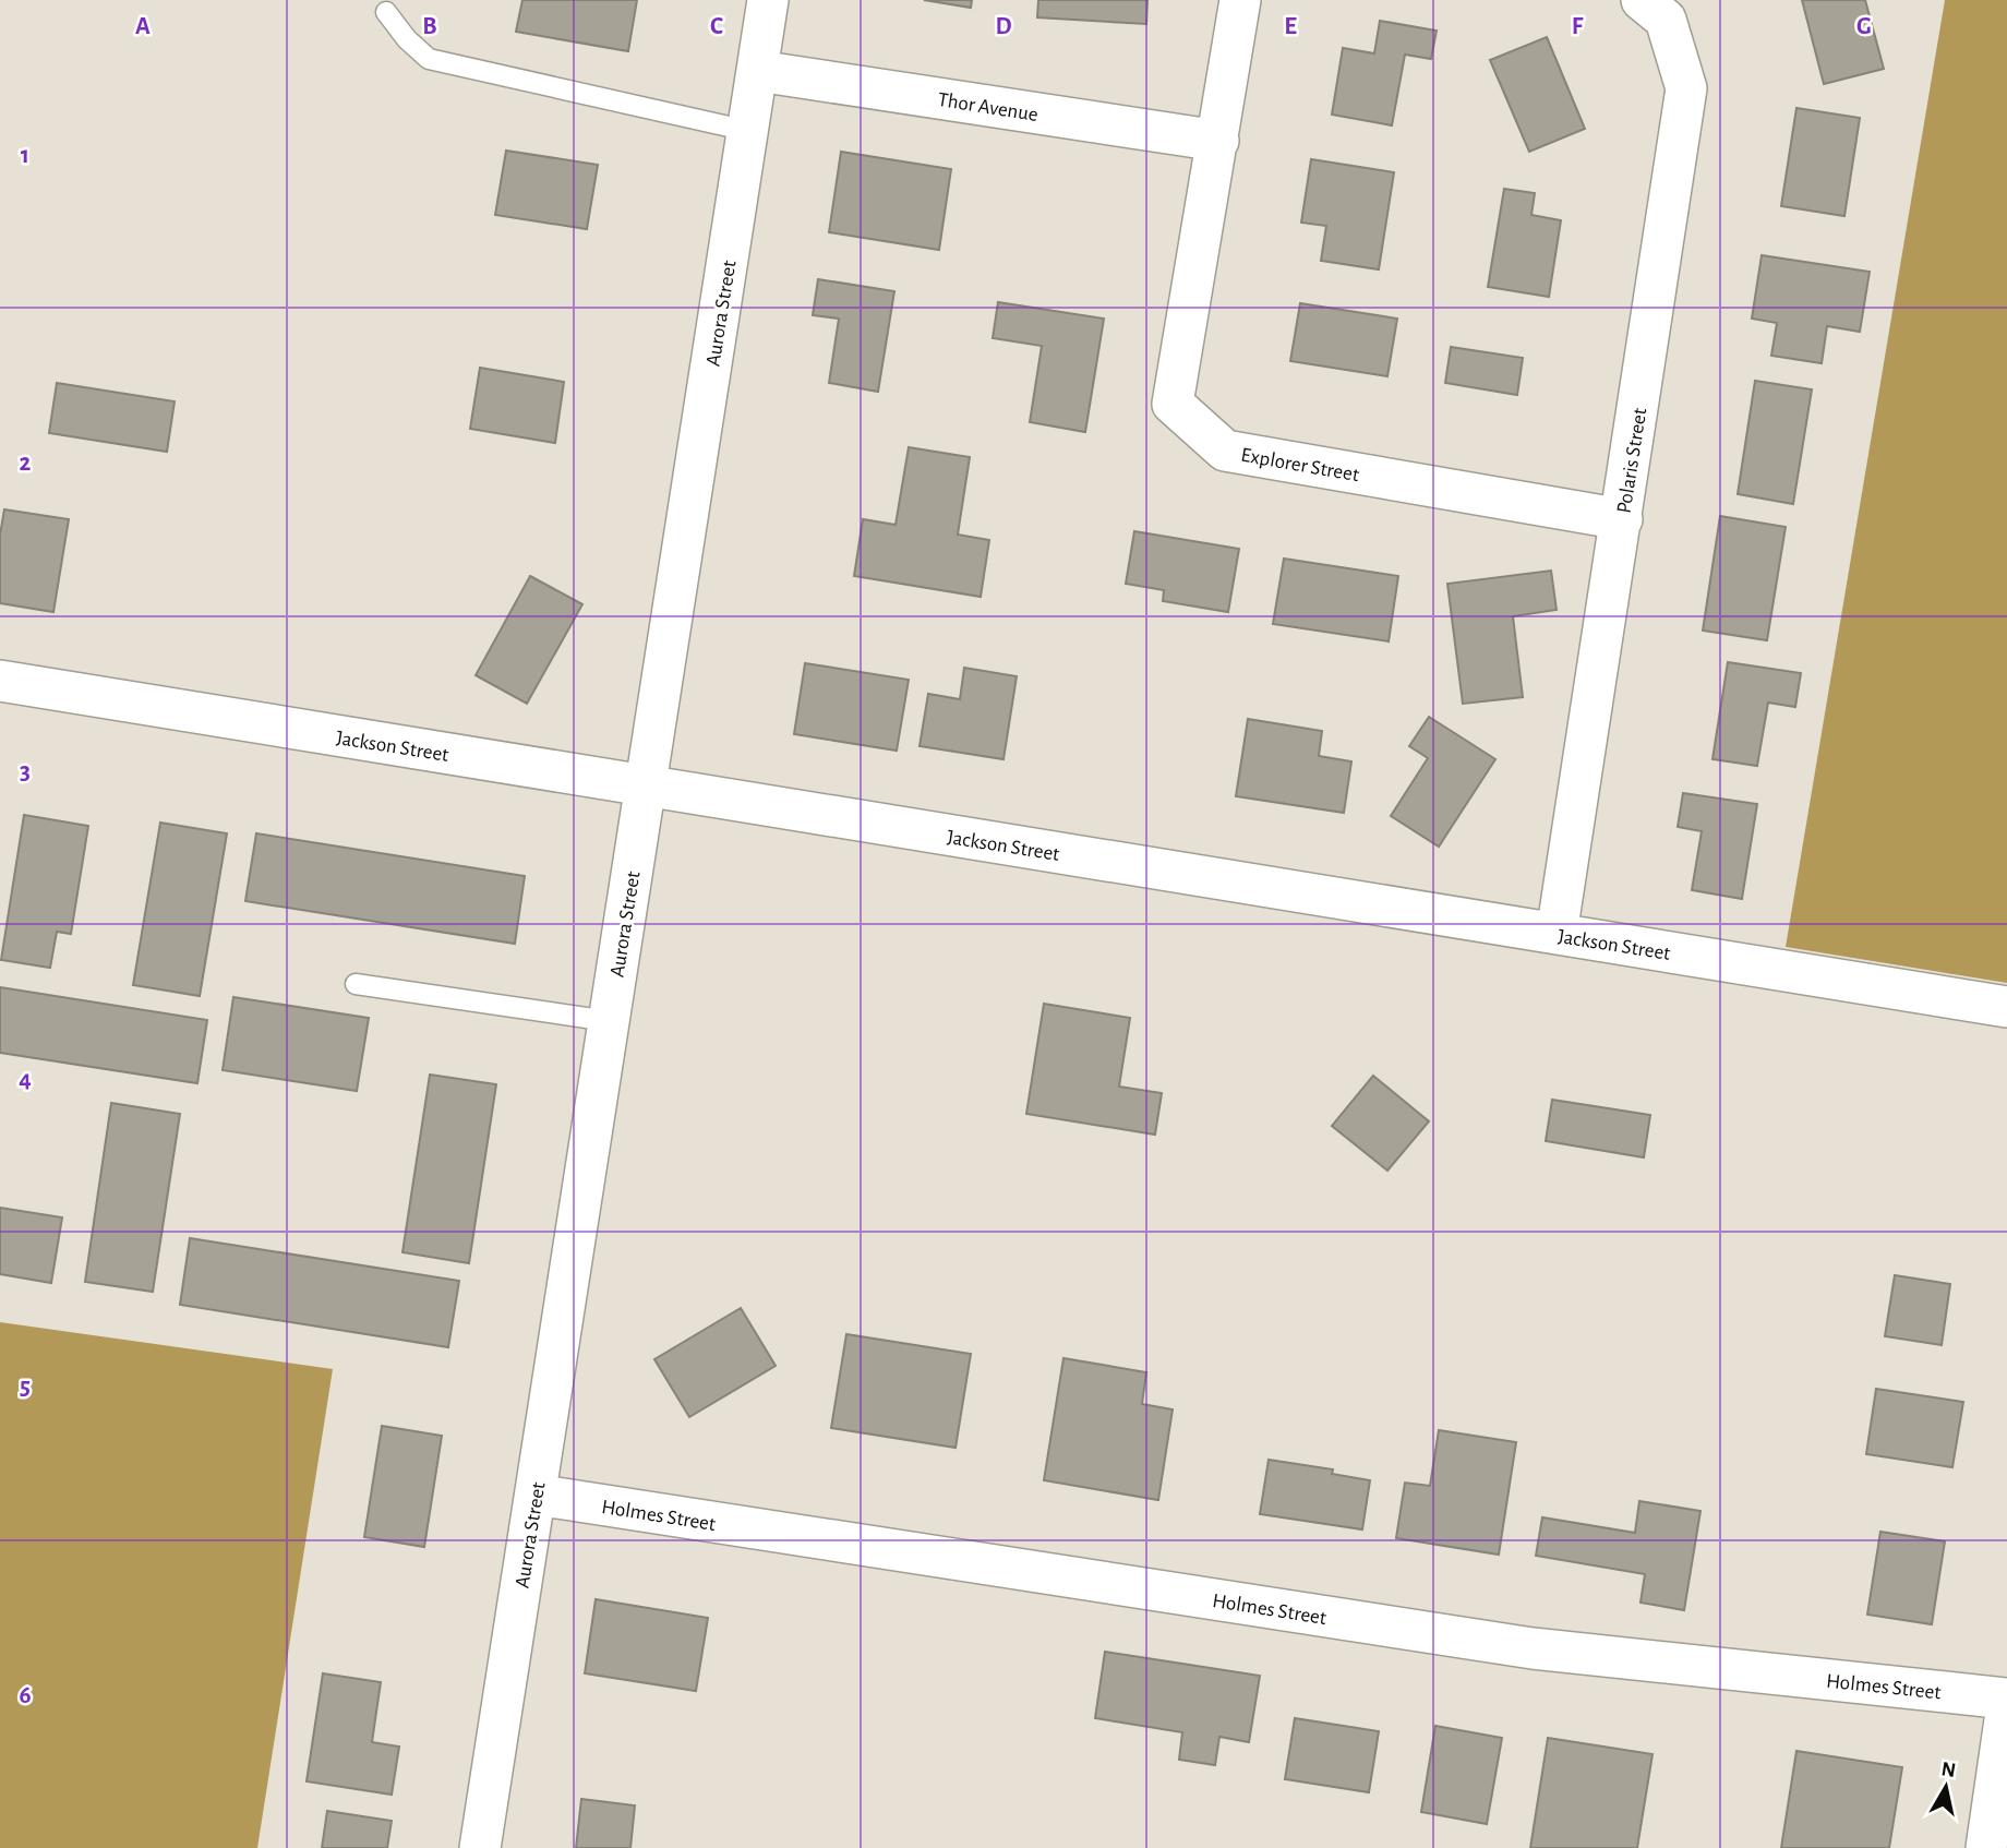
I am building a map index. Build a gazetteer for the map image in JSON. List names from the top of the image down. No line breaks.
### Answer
{"streets":{"street":["Thor Avenue","Aurora Street","Polaris Street","Explorer Street","Jackson Street","Holmes Street"]},"crossings":[["Thor Avenue","Aurora Street"],["Thor Avenue","Explorer Street"],["Aurora Street","Jackson Street"],["Aurora Street","Holmes Street"],["Polaris Street","Explorer Street"],["Polaris Street","Jackson Street"]],"north":"top","grid":{"columns":["A","B","C","D","E","F","G"],"rows":["1","2","3","4","5","6"]}}
